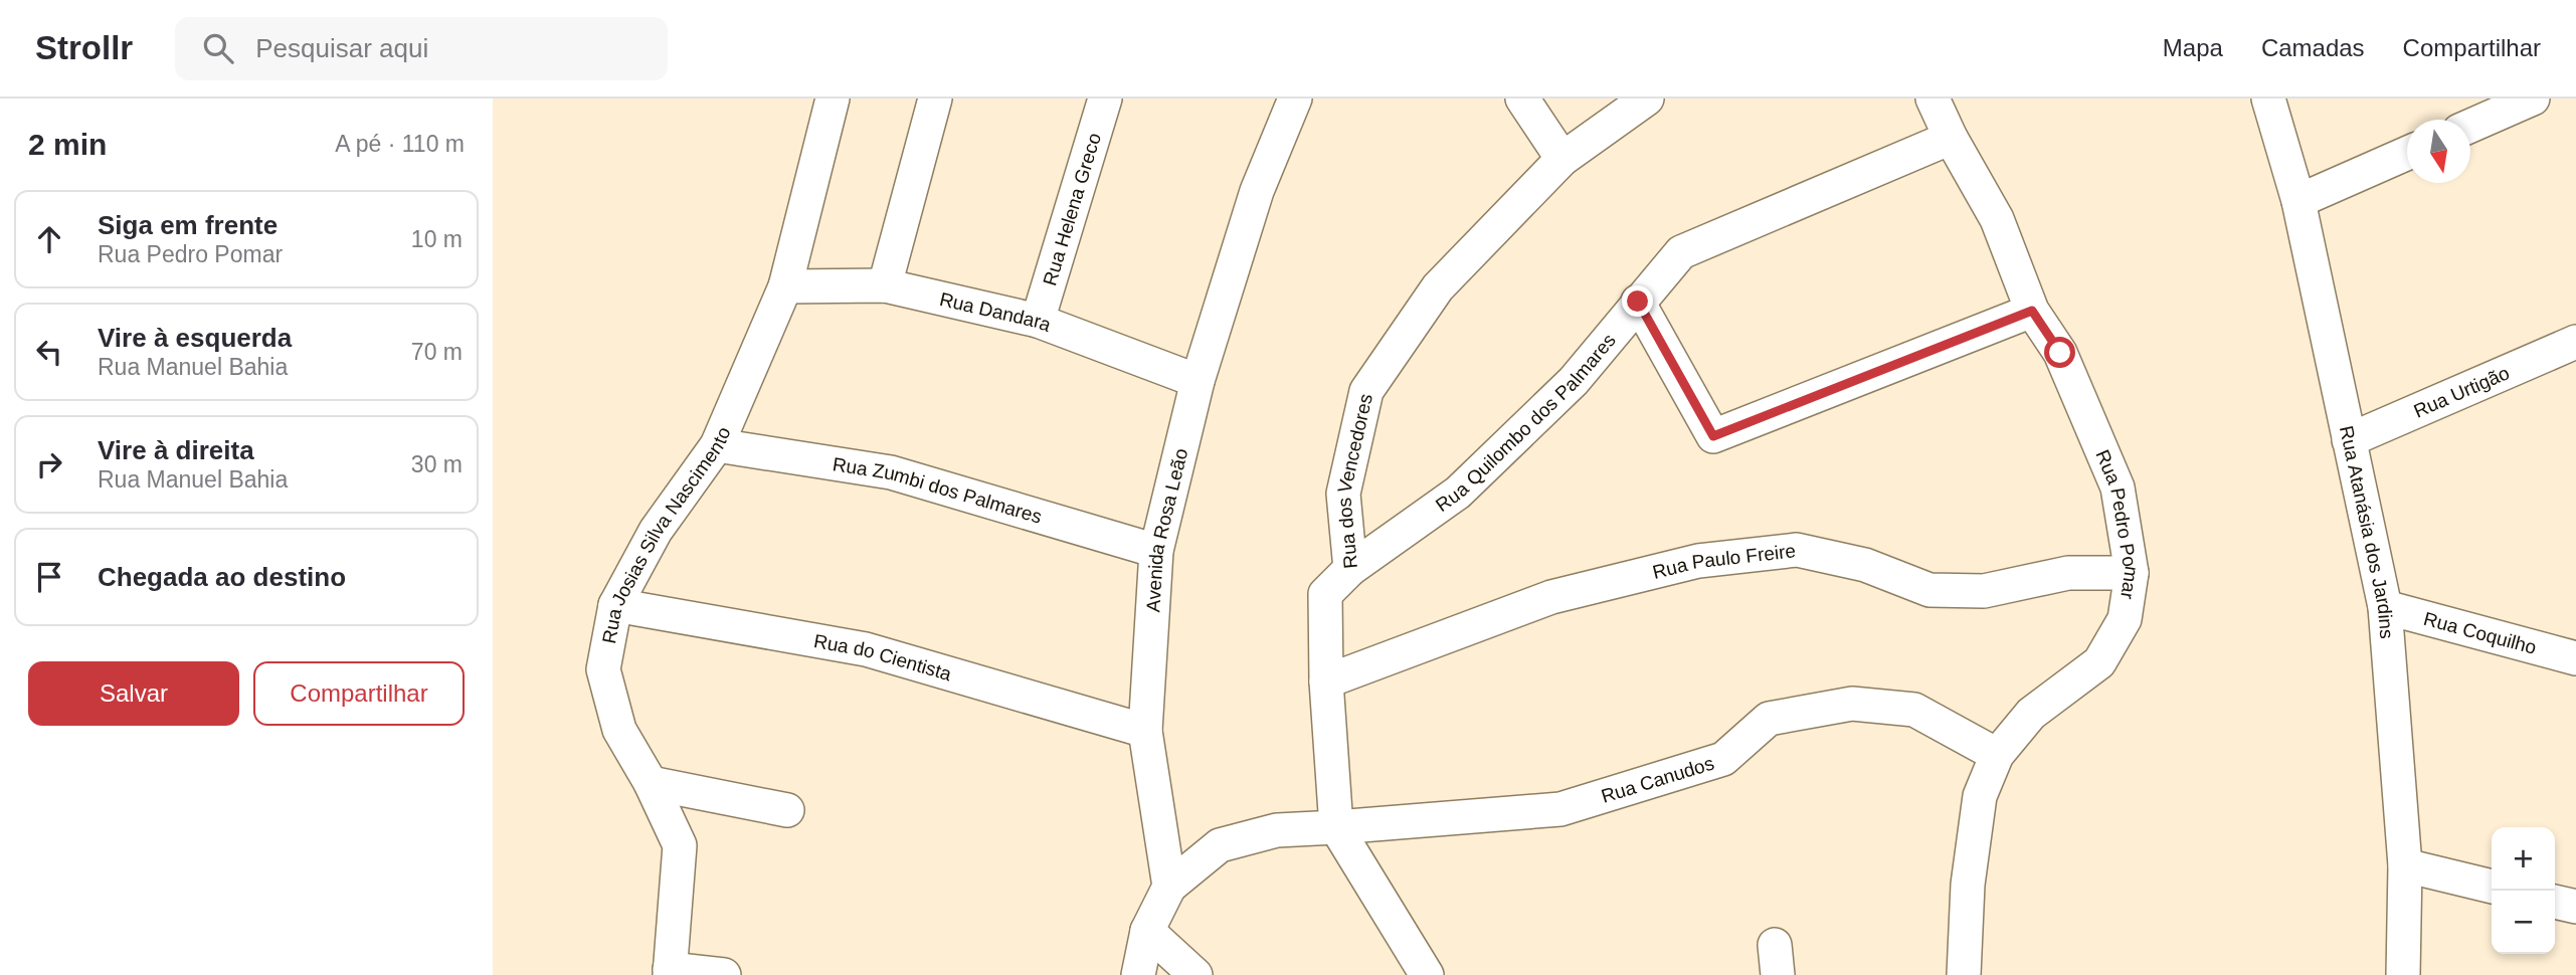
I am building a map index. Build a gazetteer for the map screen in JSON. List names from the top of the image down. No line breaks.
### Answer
{"streets":{"street":["Rua Helena Greco","Rua Dandara","Rua Urtigão","Rua Quilombo dos Palmares","Rua dos Vencedores","Rua Zumbi dos Palmares","Rua Pedro Pomar","Avenida Rosa Leão","Rua Atanásia dos Jardins","Rua Josias Silva Nascimento","Rua Paulo Freire","Rua Coquilho","Rua do Cientista","Rua Canudos"]},"crossings":[["Rua Helena Greco","Rua Dandara"],["Rua Dandara","Avenida Rosa Leão"],["Rua Dandara","Rua Josias Silva Nascimento"],["Rua Urtigão","Rua Atanásia dos Jardins"],["Rua Quilombo dos Palmares","Rua dos Vencedores"],["Rua Quilombo dos Palmares","Rua Pedro Pomar"],["Rua dos Vencedores","Rua Paulo Freire"],["Rua dos Vencedores","Rua Canudos"],["Rua Zumbi dos Palmares","Avenida Rosa Leão"],["Rua Zumbi dos Palmares","Rua Josias Silva Nascimento"],["Rua Pedro Pomar","Rua Paulo Freire"],["Rua Pedro Pomar","Rua Canudos"],["Avenida Rosa Leão","Rua do Cientista"],["Rua Atanásia dos Jardins","Rua Coquilho"],["Rua Josias Silva Nascimento","Rua do Cientista"]],"north":"bottom","page":{"header":"Strollr","search":"Pesquisar aqui","nav":["Mapa","Camadas","Compartilhar"],"heading":["2 min","A pé · 110 m"],"list":[["Siga em frente","Rua Pedro Pomar","10 m"],["Vire à esquerda","Rua Manuel Bahia","70 m"],["Vire à direita","Rua Manuel Bahia","30 m"],"Chegada ao destino"],"buttons":["Salvar","Compartilhar"],"map_buttons":["+","−"]}}
